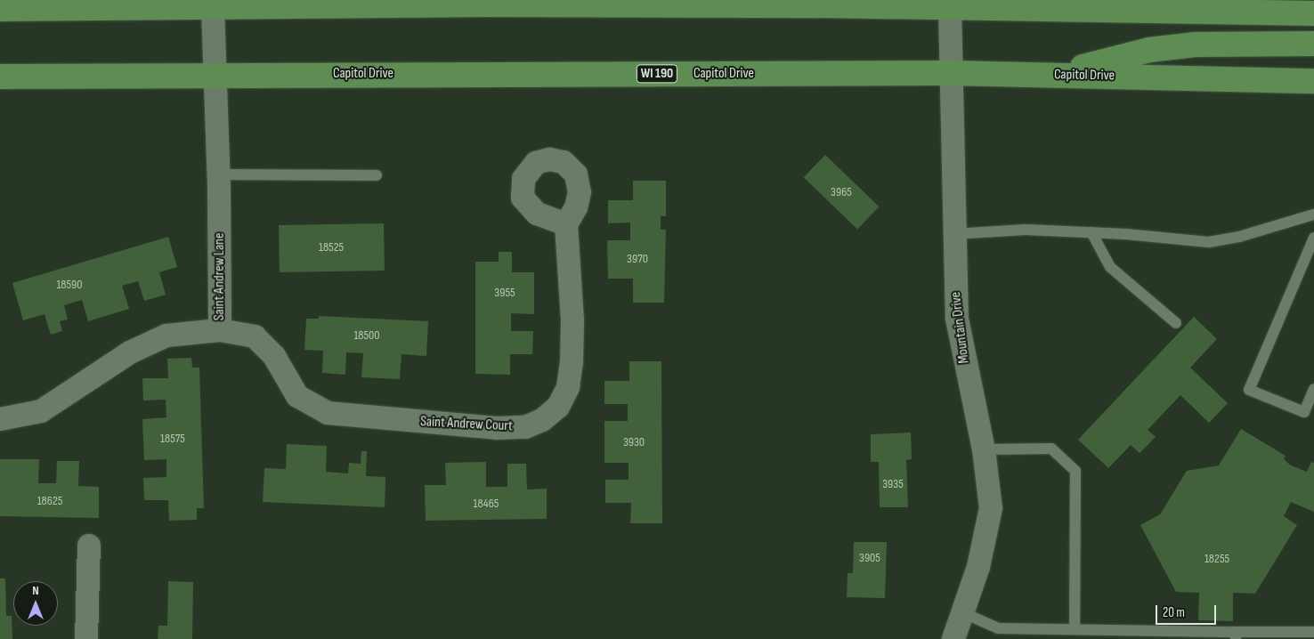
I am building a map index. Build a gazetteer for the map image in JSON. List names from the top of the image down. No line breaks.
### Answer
{"streets":{"main road":["Capitol Drive","WI 190"],"street":["Saint Andrew Lane","Mountain Drive","Saint Andrew Court"]},"crossings":[["Capitol Drive","Saint Andrew Lane"],["Capitol Drive","Mountain Drive"],["Saint Andrew Lane","Saint Andrew Court"]],"house_numbers":["3965","18525","3970","18590","3955","18500","18575","3930","3935","18625","18465","3905","18255"],"scale_bar":"20 m","north":"top"}
